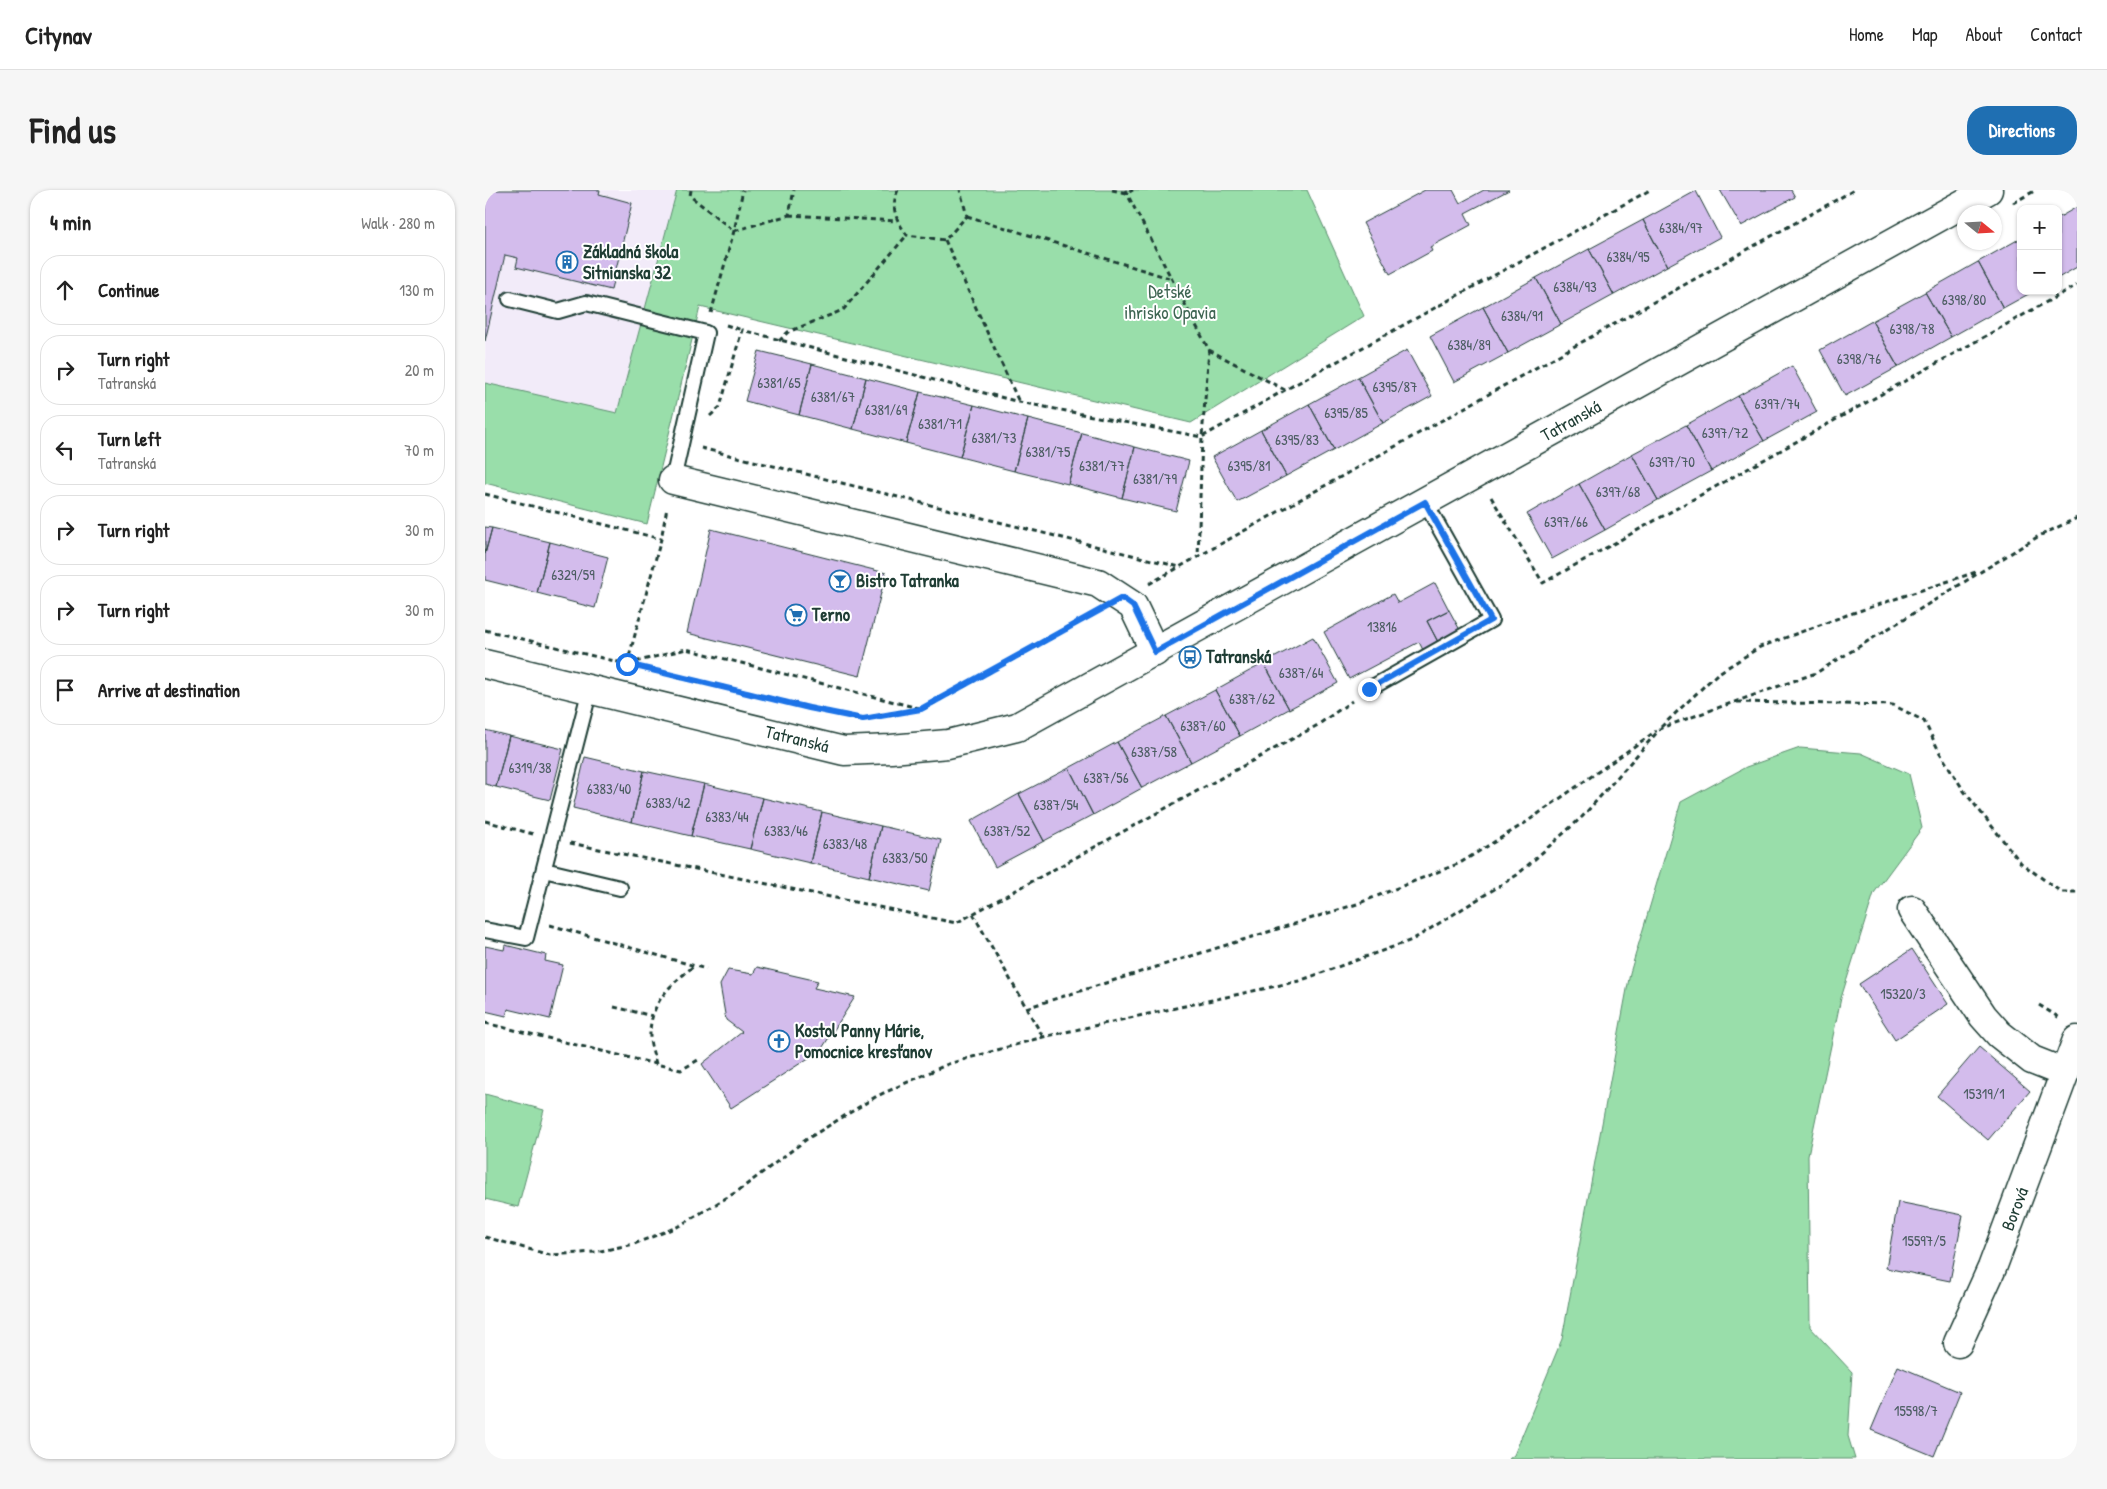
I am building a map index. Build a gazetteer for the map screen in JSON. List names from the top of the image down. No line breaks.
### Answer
{"streets":{"street":["Tatranská","Borová"]},"parks":["Detské ihrisko Opavia"],"places":{"building":["Základná škola Sitnianska 32"],"bar":["Bistro Tatranka"],"supermarket":["Terno"],"bus stop":["Tatranská"],"church":["Kostol Panny Márie, Pomocnice kresťanov"]},"house_numbers":["6384/97","6384/95","6384/93","6398/80","6384/91","6398/78","6384/89","6398/76","6381/65","6395/87","6381/67","6397/74","6381/69","6395/85","6381/71","6397/72","6381/73","6395/83","6381/75","6397/70","6381/77","6395/81","6381/79","6397/68","6397/66","6329/59","13816","6387/64","6387/62","6387/60","6387/58","6319/38","6387/56","6383/40","6383/42","6387/54","6383/44","6383/46","6387/52","6383/48","6383/50","15320/3","15319/1","15597/5","15598/7"],"north":"right","page":{"header":"Citynav","nav":["Home","Map","About","Contact"],"buttons":"Directions","title":"Find us","heading":["4 min","Walk · 280 m"],"map_buttons":["+","−"],"list":[["Continue","130 m"],["Turn right","Tatranská","20 m"],["Turn left","Tatranská","70 m"],["Turn right","30 m"],["Turn right","30 m"],"Arrive at destination"]}}
